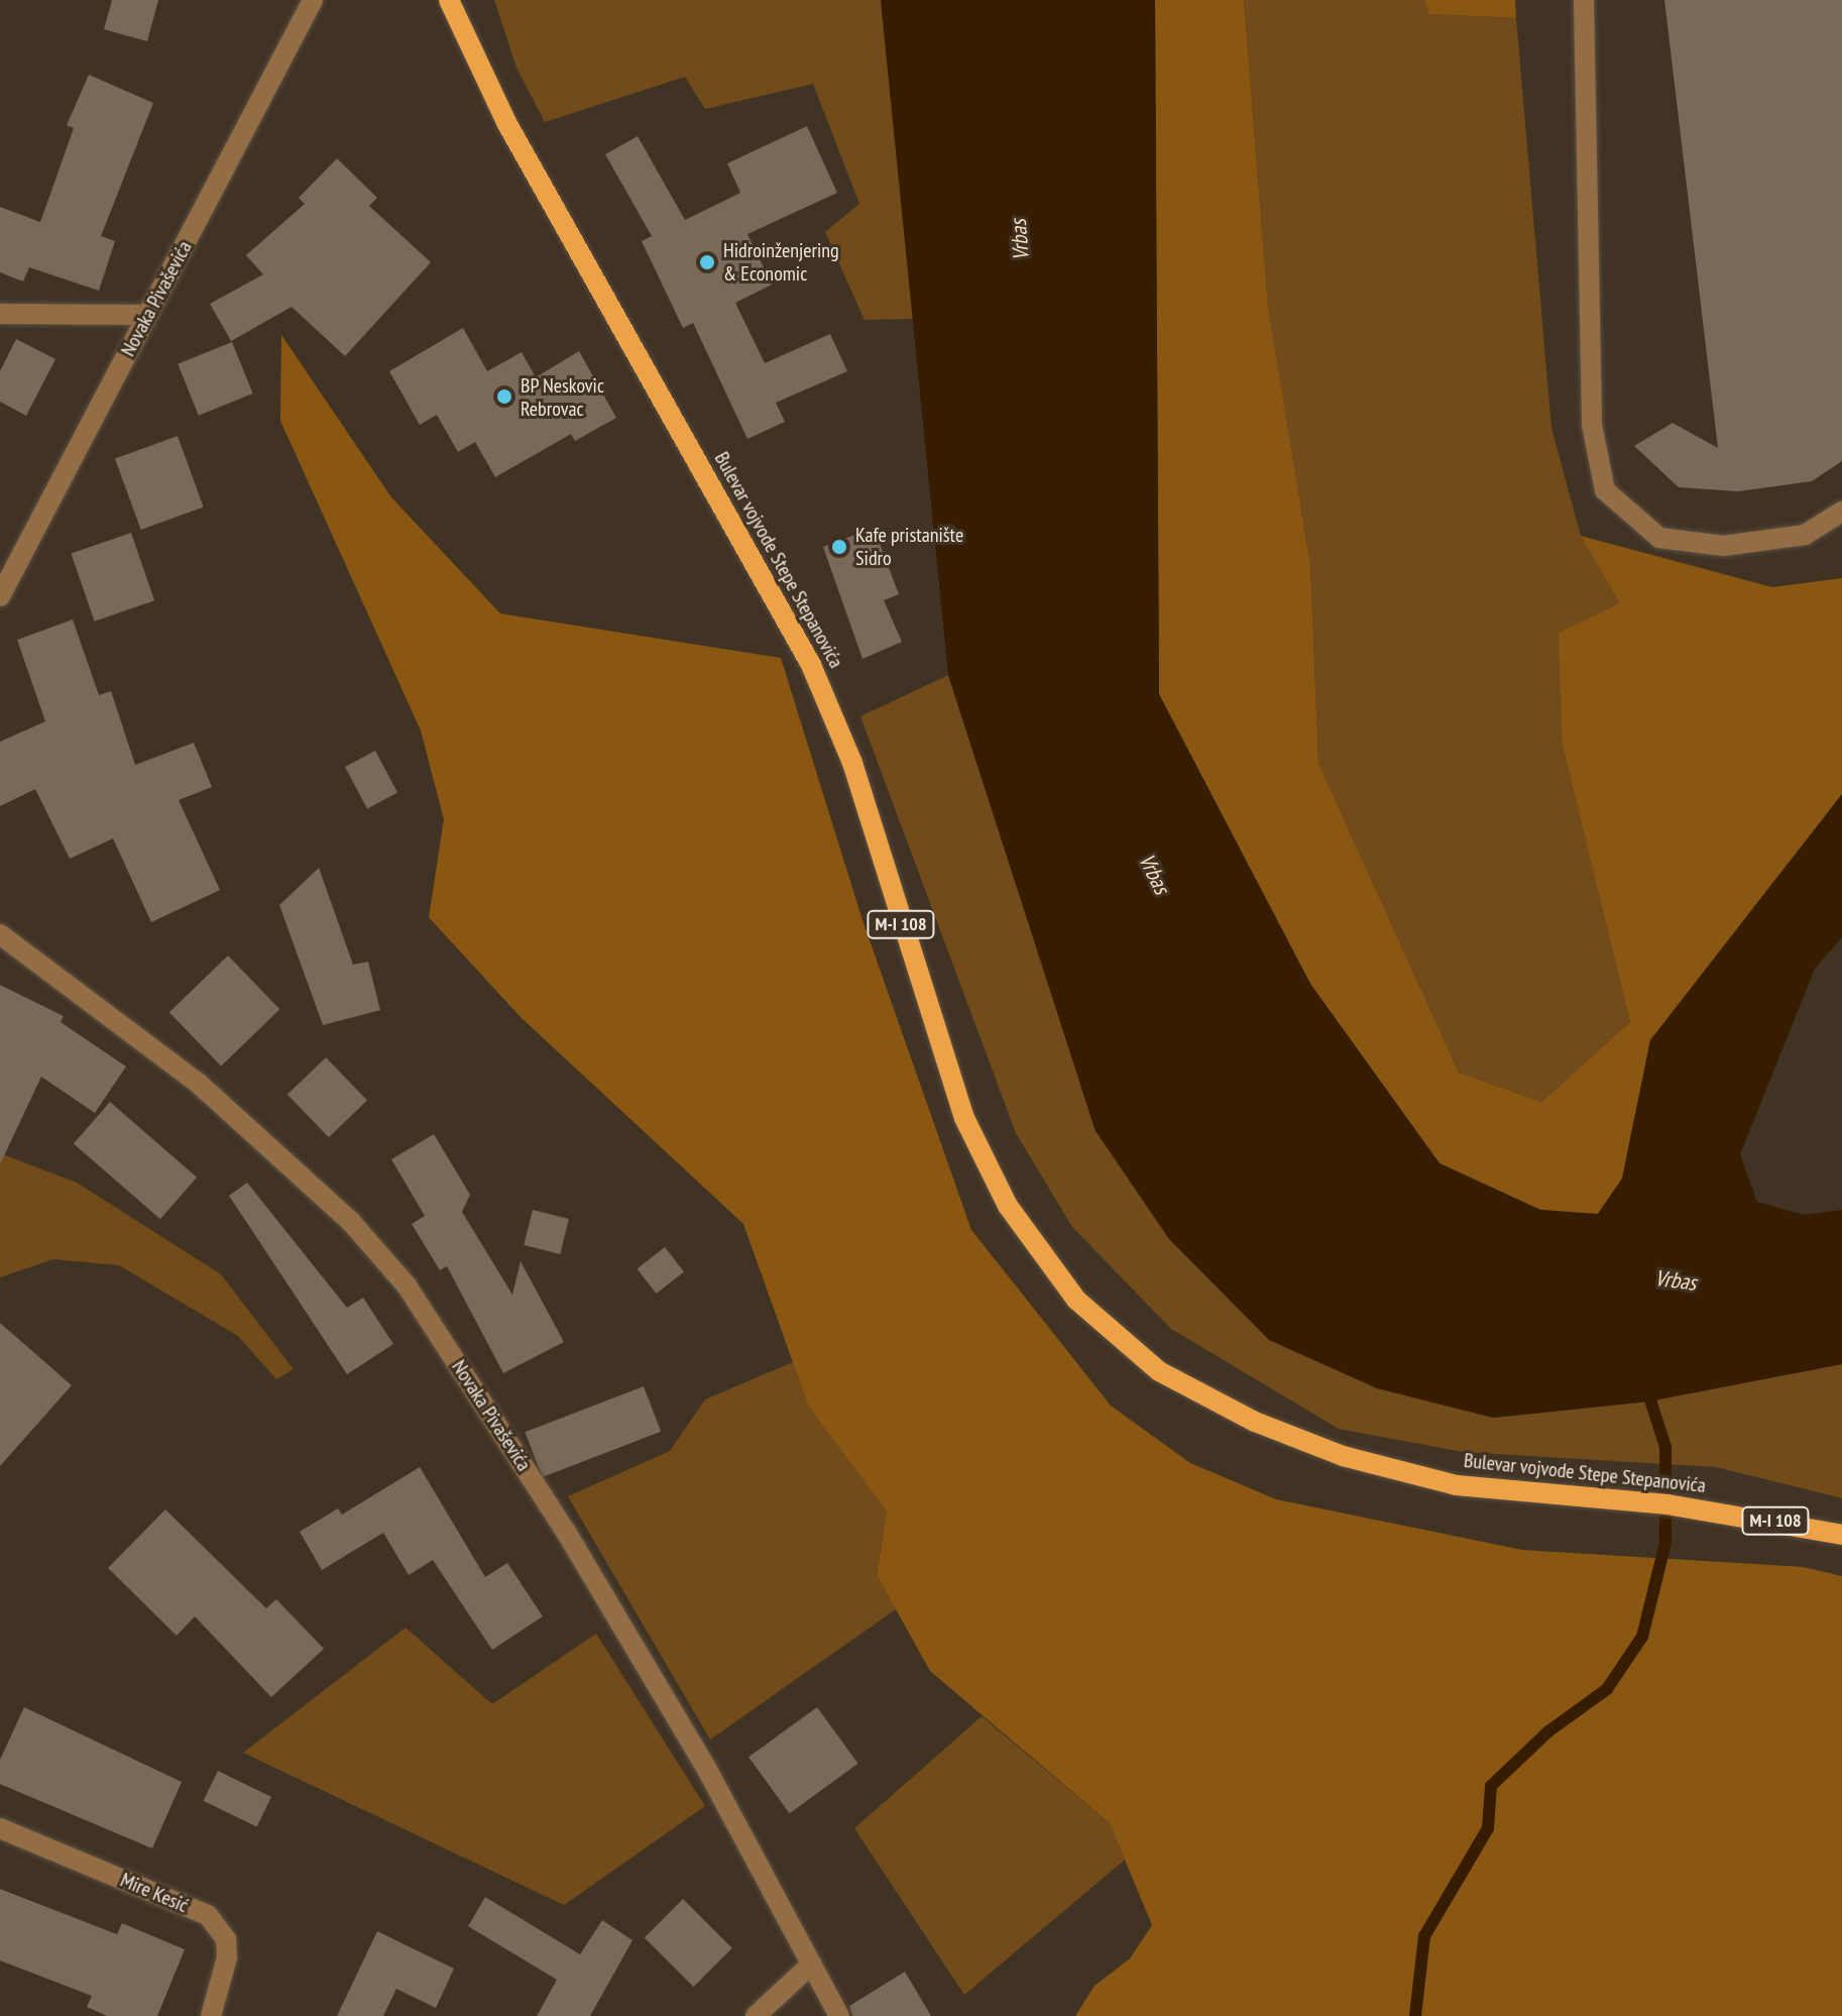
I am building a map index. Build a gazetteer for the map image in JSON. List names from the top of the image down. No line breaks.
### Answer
{"streets":{"main road":["Bulevar vojvode Stepe Stepanovića","M-I 108"],"street":["Novaka Pivaševića","Mire Kesić"]},"water":["Vrbas"],"places":["Hidroinženjering & Economic","BP Neskovic Rebrovac","Kafe pristanište Sidro"]}
